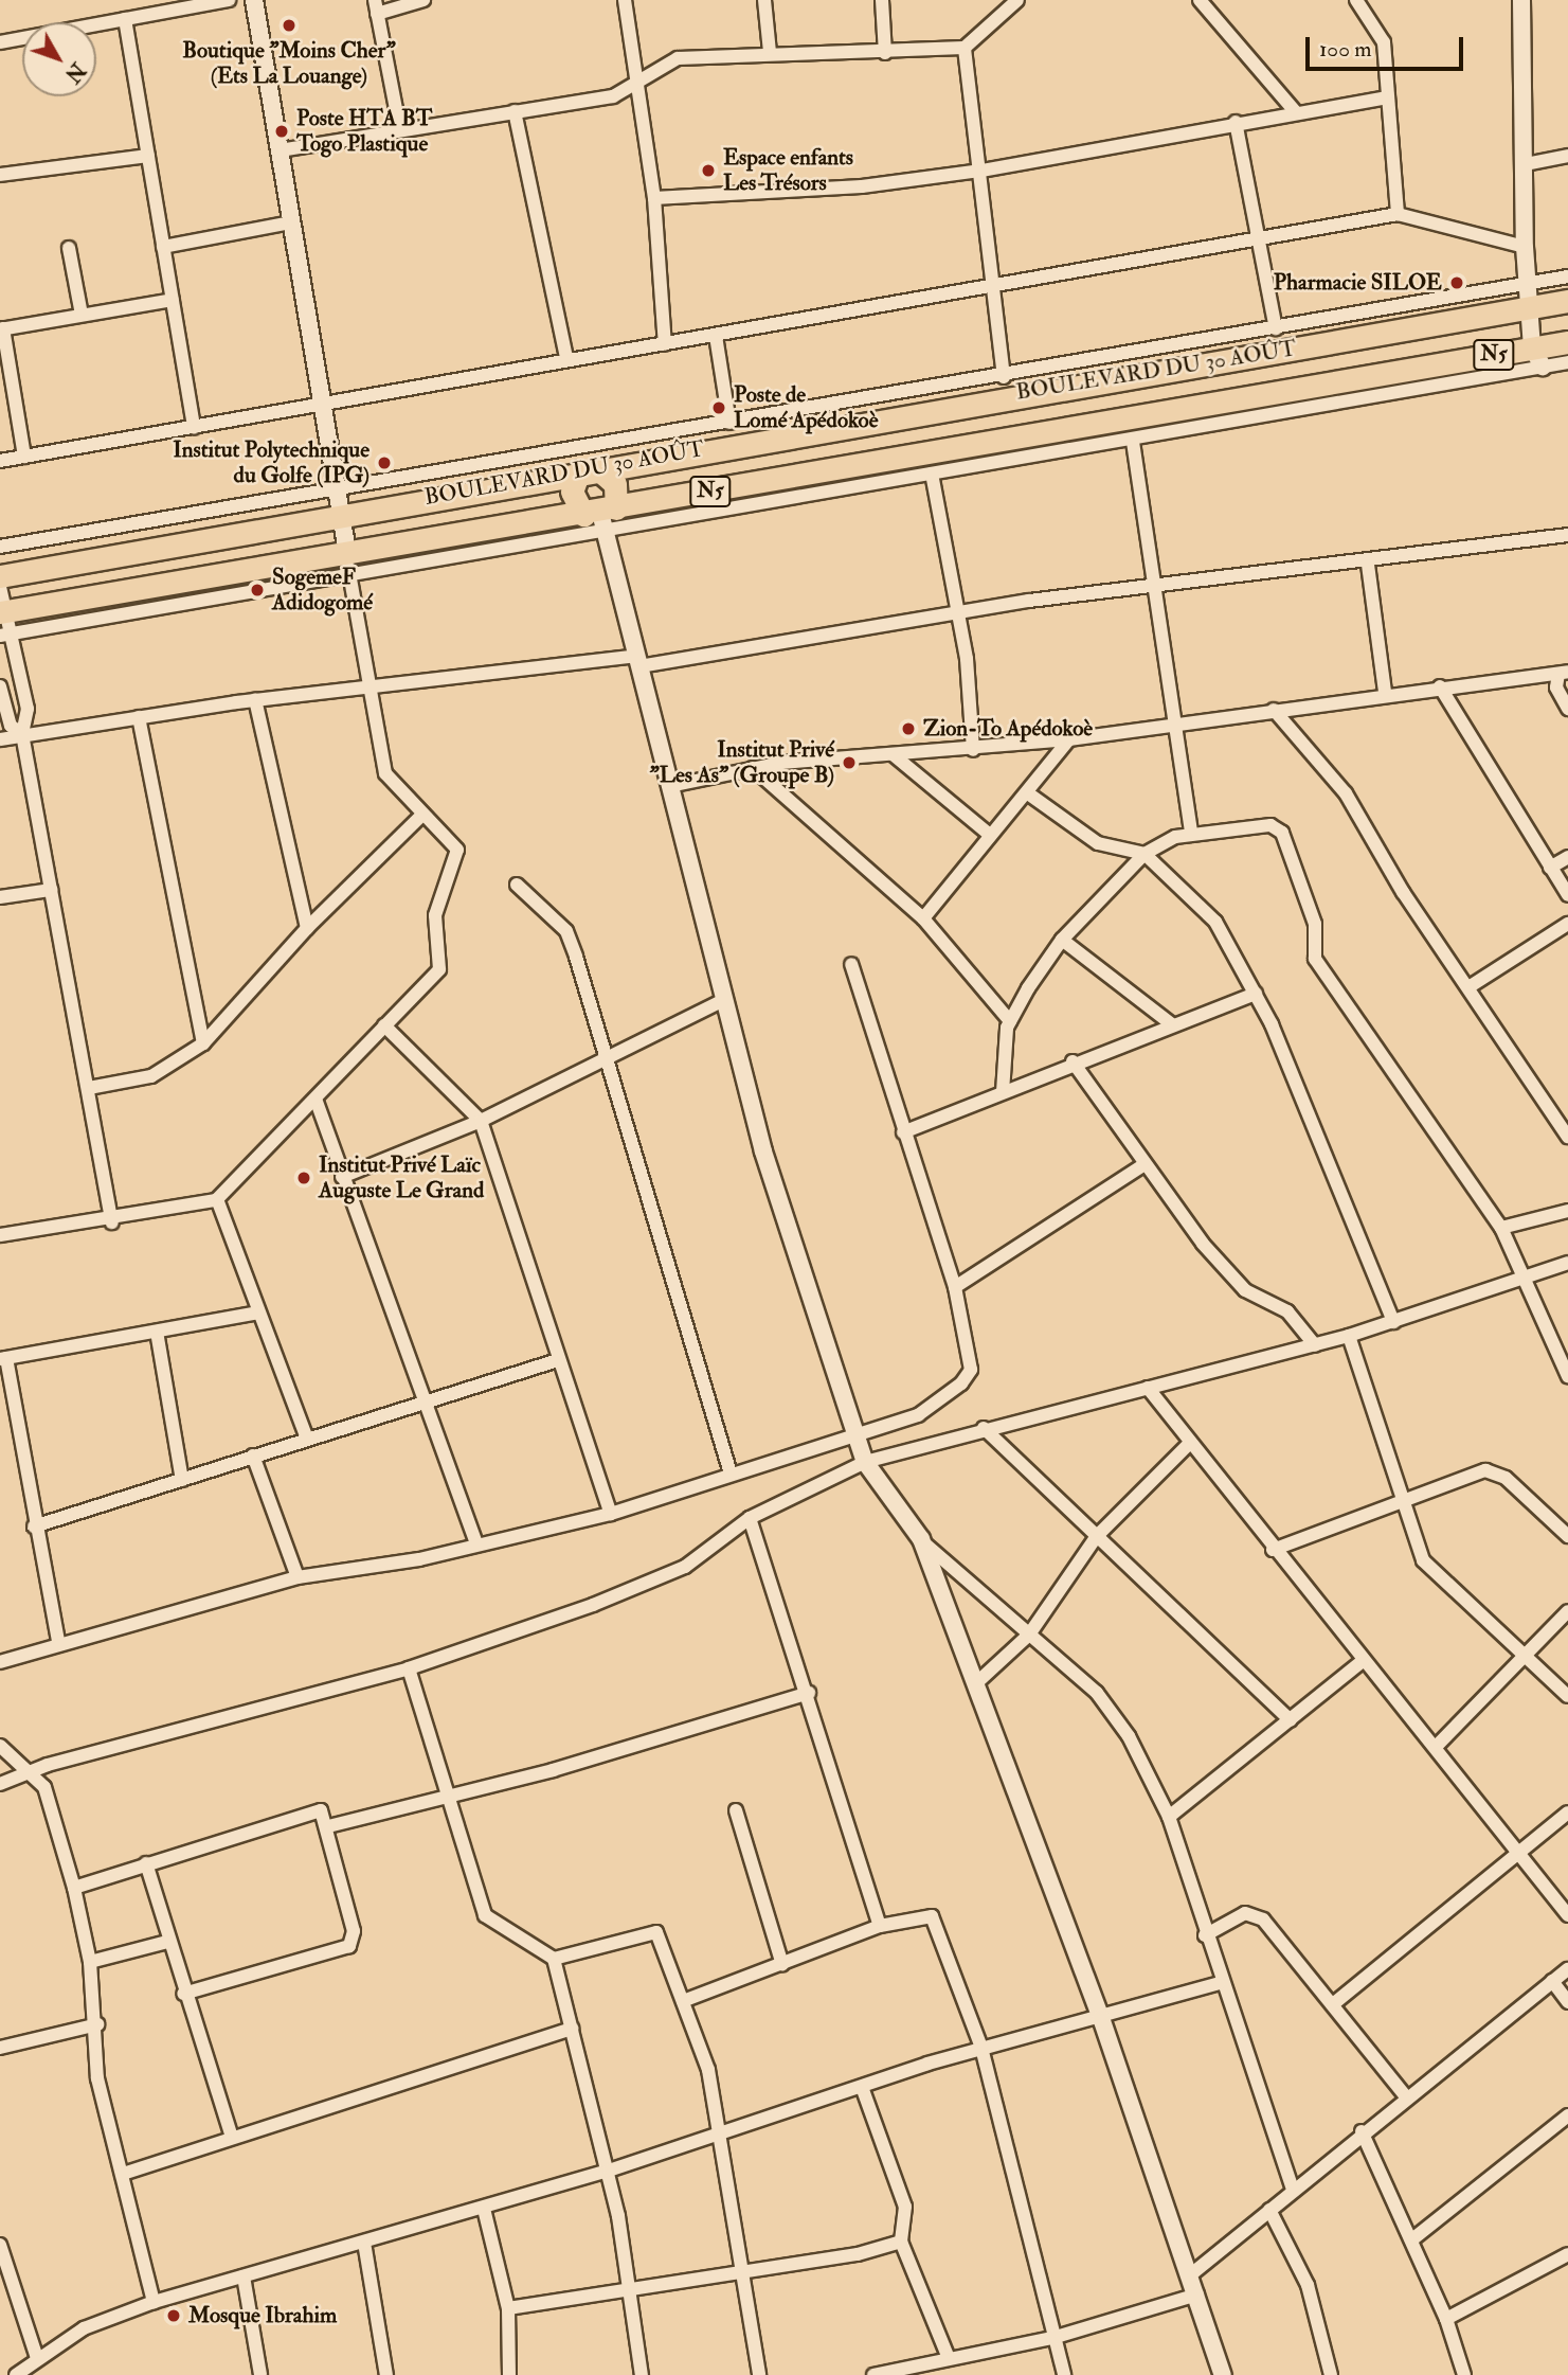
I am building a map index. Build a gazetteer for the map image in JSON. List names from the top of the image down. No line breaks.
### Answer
{"streets":{"highway":["N5","BOULEVARD DU 30 AOÛT"]},"places":["Boutique \"Moins Cher\" (Ets La Louange)","Poste HTA BT Togo Plastique","Espace enfants Les Trésors","Pharmacie SILOE","Poste de Lomé Apédokoè","Institut Polytechnique du Golfe (IPG)","SogemeF Adidogomé","Zion-To Apédokoè","Institut Privé \"Les As\" (Groupe B)","Institut Privé Laïc Auguste Le Grand","Mosque Ibrahim"],"scale_bar":"100 m","north":"bottom right"}
